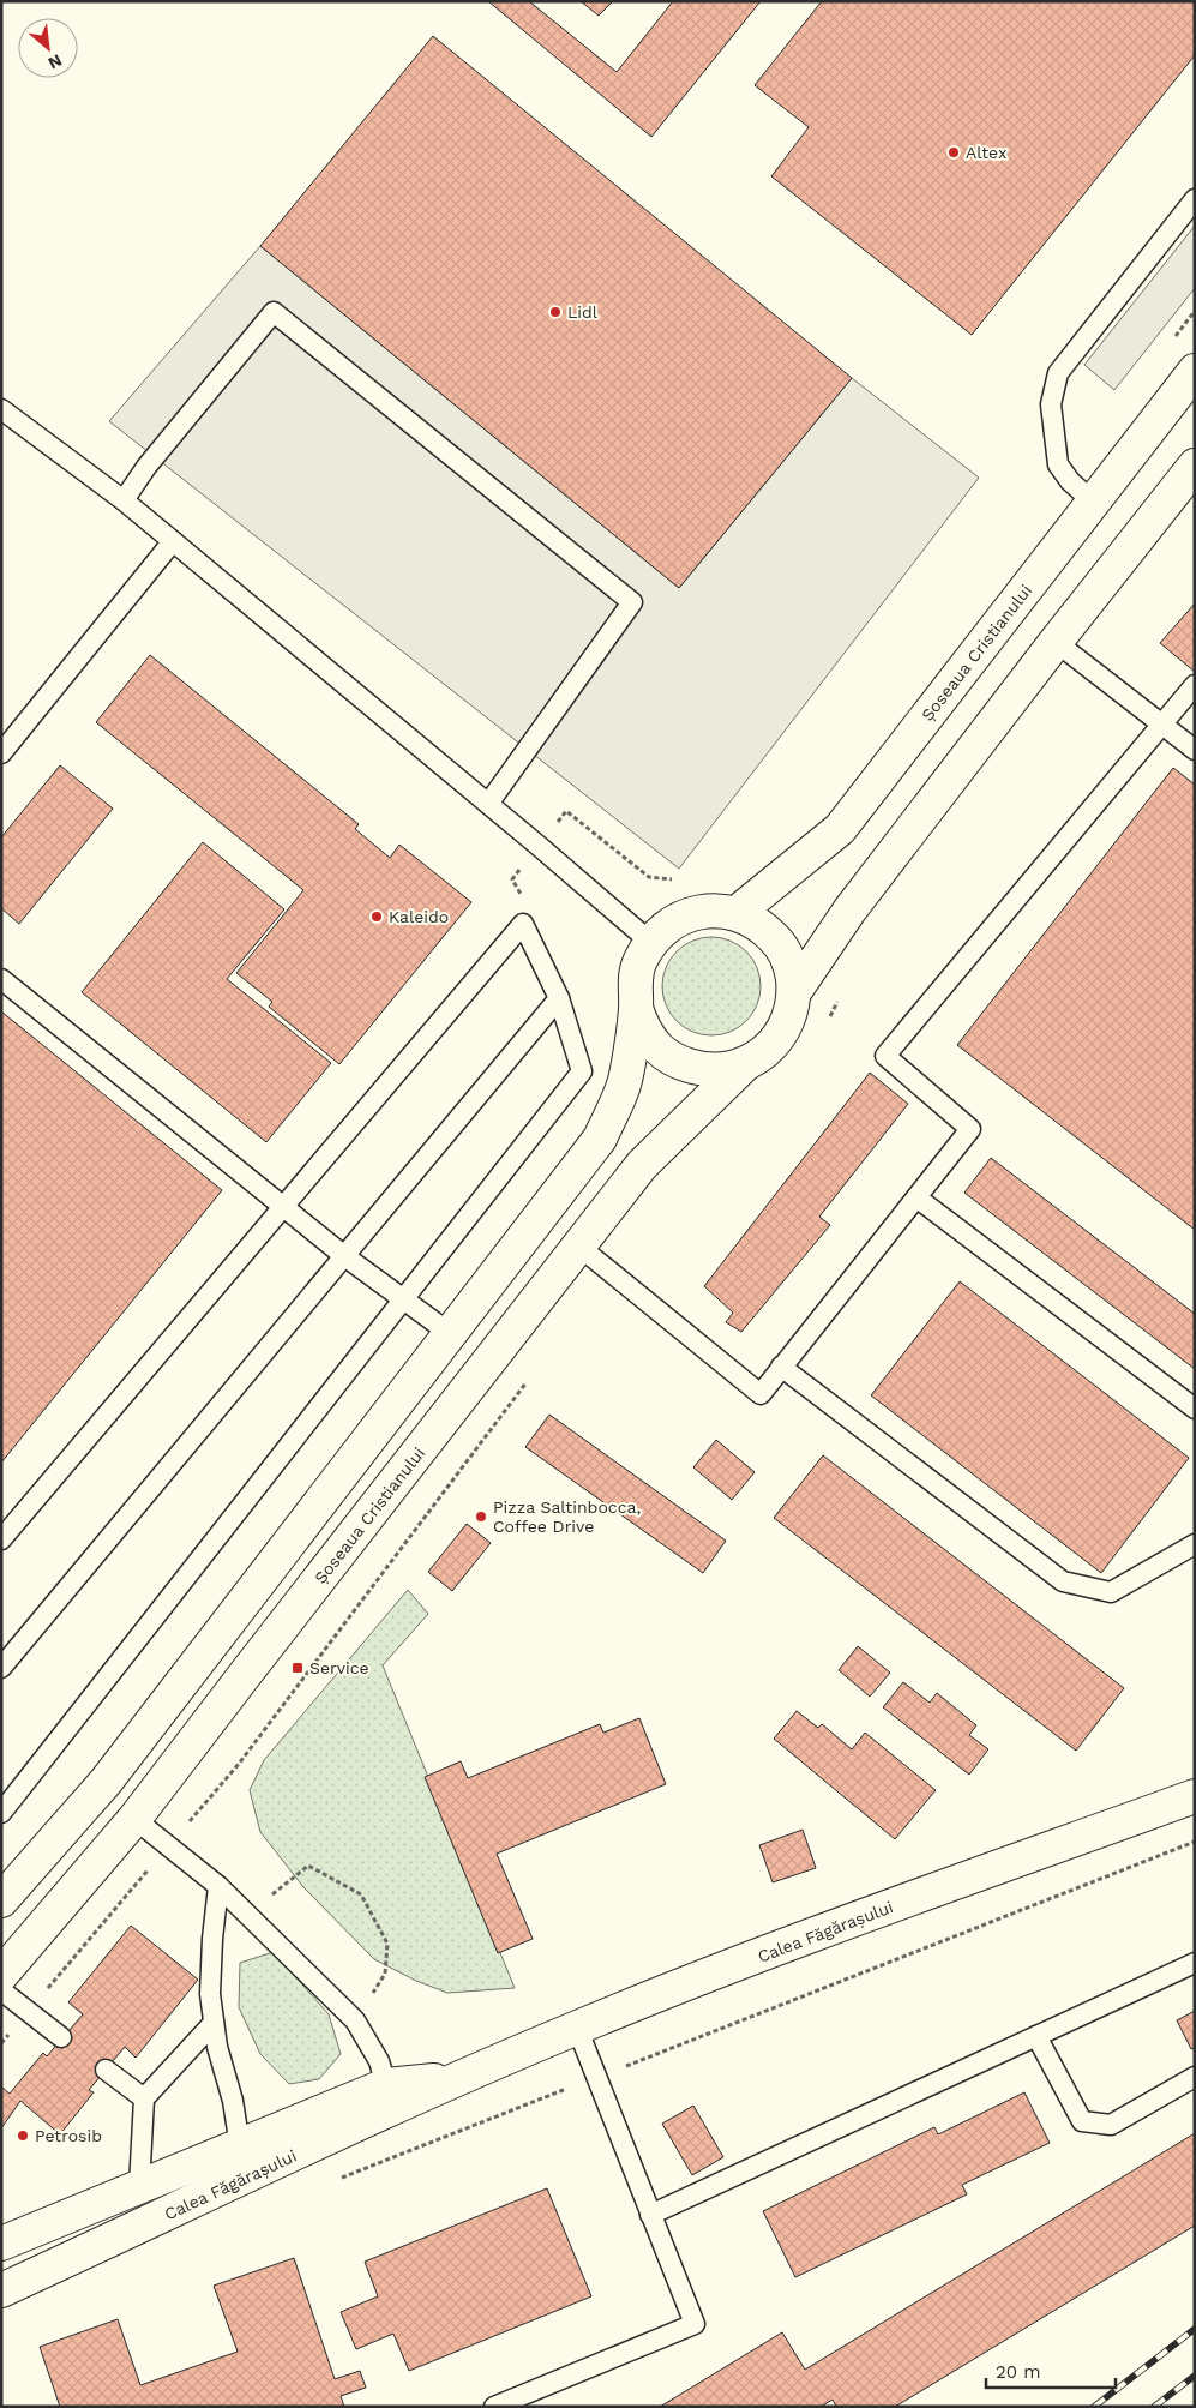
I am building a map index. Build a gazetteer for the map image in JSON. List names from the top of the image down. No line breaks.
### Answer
{"streets":{"street":["Șoseaua Cristianului","Calea Făgărașului"]},"places":{"other":["Altex","Lidl","Kaleido","Pizza Saltinbocca, Coffee Drive","Petrosib"],"transit":["Service"]},"scale_bar":"20 m","north":"bottom right"}
